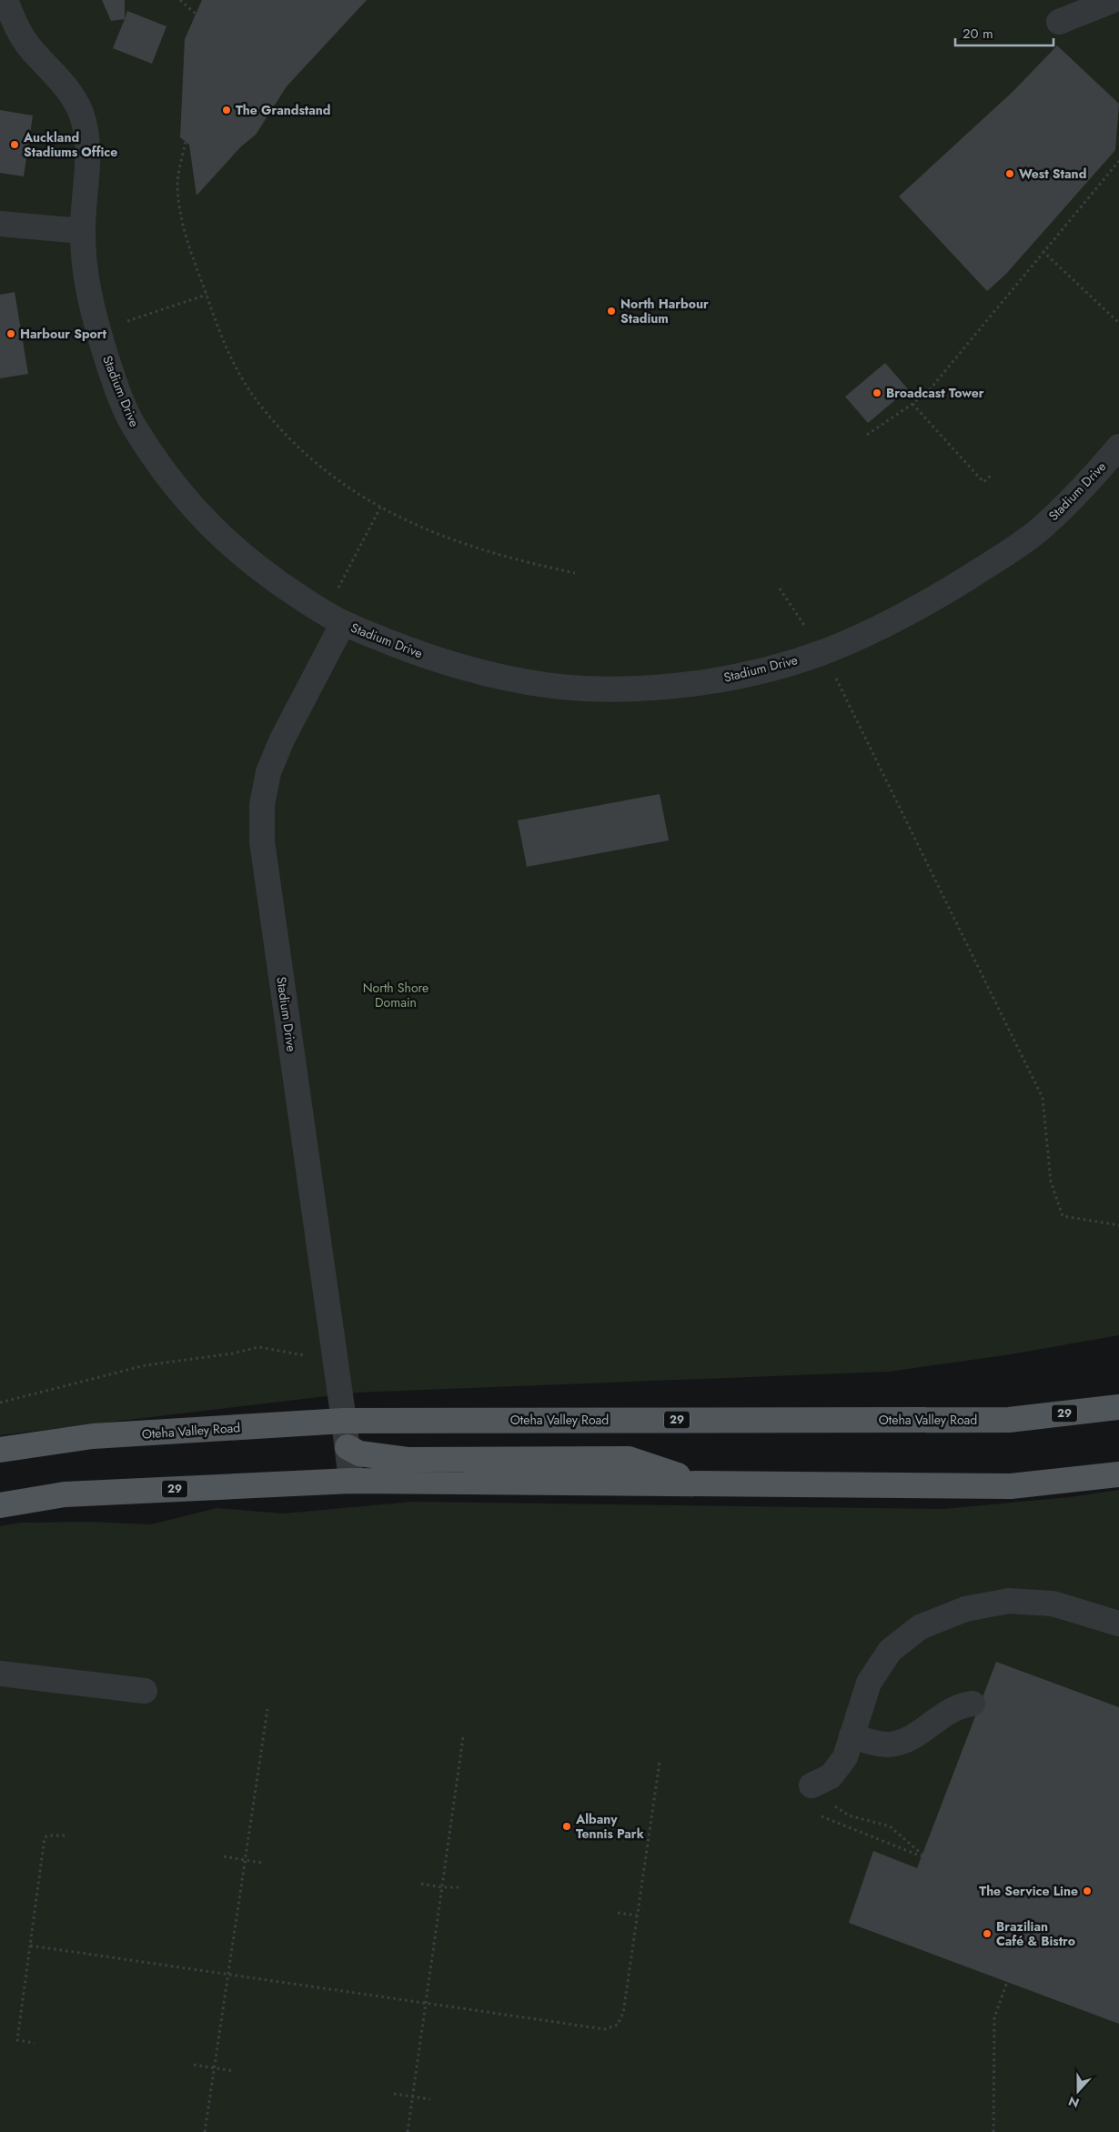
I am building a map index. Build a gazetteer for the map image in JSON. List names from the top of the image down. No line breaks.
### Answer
{"streets":{"main road":["29","Oteha Valley Road"],"lane":["Stadium Drive"]},"crossings":[["Stadium Drive","29"],["Stadium Drive","Oteha Valley Road"]],"parks":["North Shore Domain"],"places":["The Grandstand","Auckland Stadiums Office","West Stand","North Harbour Stadium","Harbour Sport","Broadcast Tower","Albany Tennis Park","The Service Line","Brazilian Café & Bistro"],"scale_bar":"20 m","north":"bottom"}
